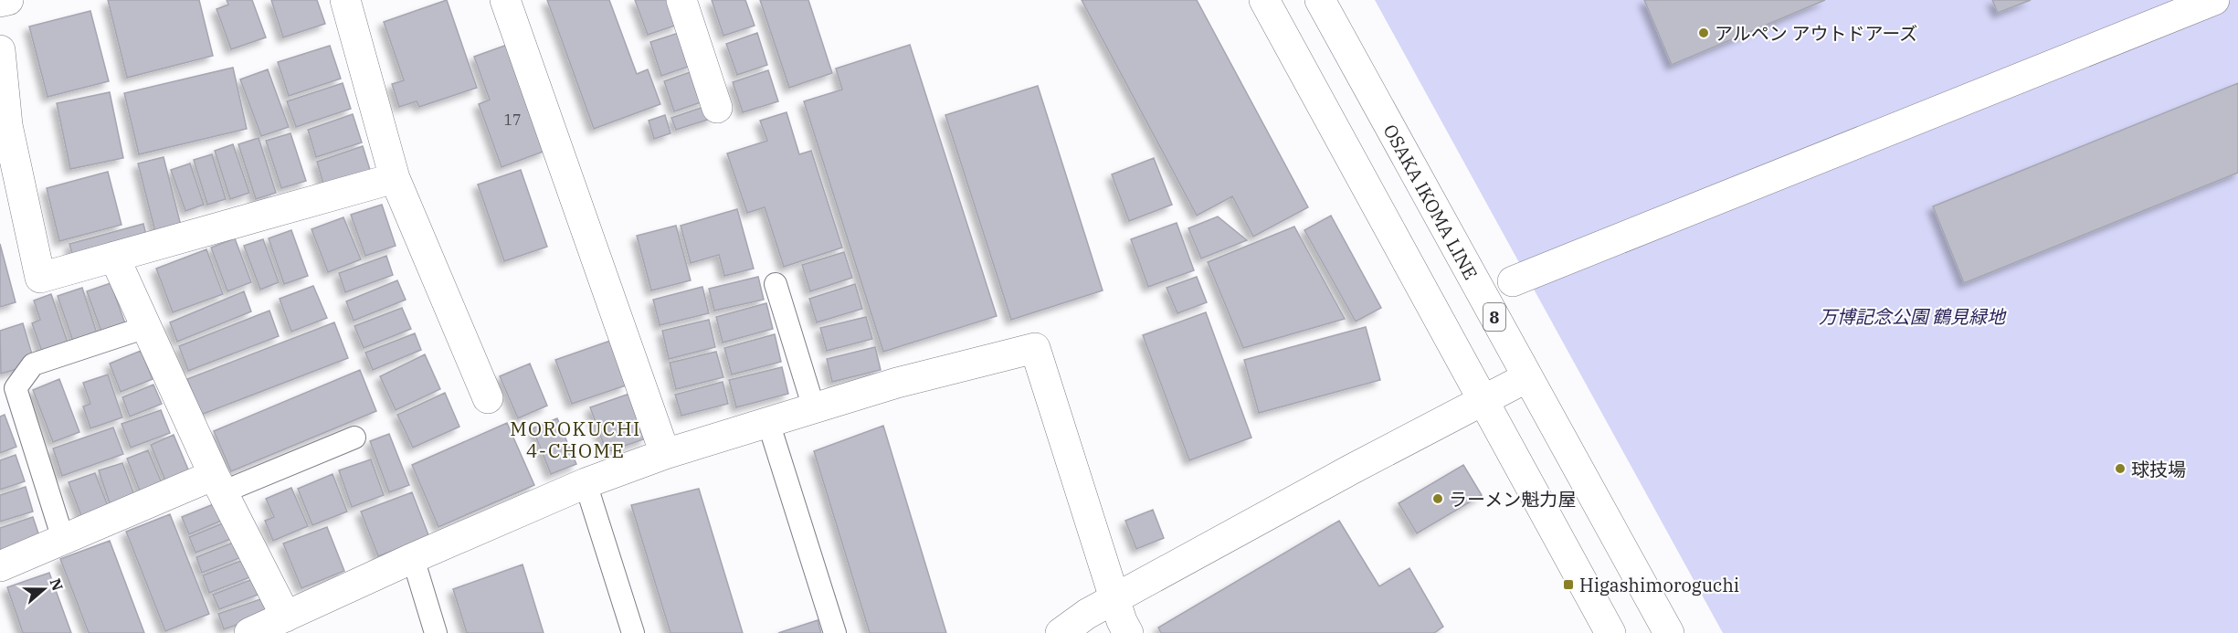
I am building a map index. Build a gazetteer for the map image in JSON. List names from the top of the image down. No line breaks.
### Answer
{"streets":{"street":["OSAKA IKOMA LINE","8"]},"districts":["MOROKUCHI 4-CHOME"],"parks":["万博記念公園 鶴見緑地"],"places":{"other":["アルペン アウトドアーズ","球技場","ラーメン魁力屋"],"transit":["Higashimoroguchi"]},"house_numbers":["17"],"north":"right"}
